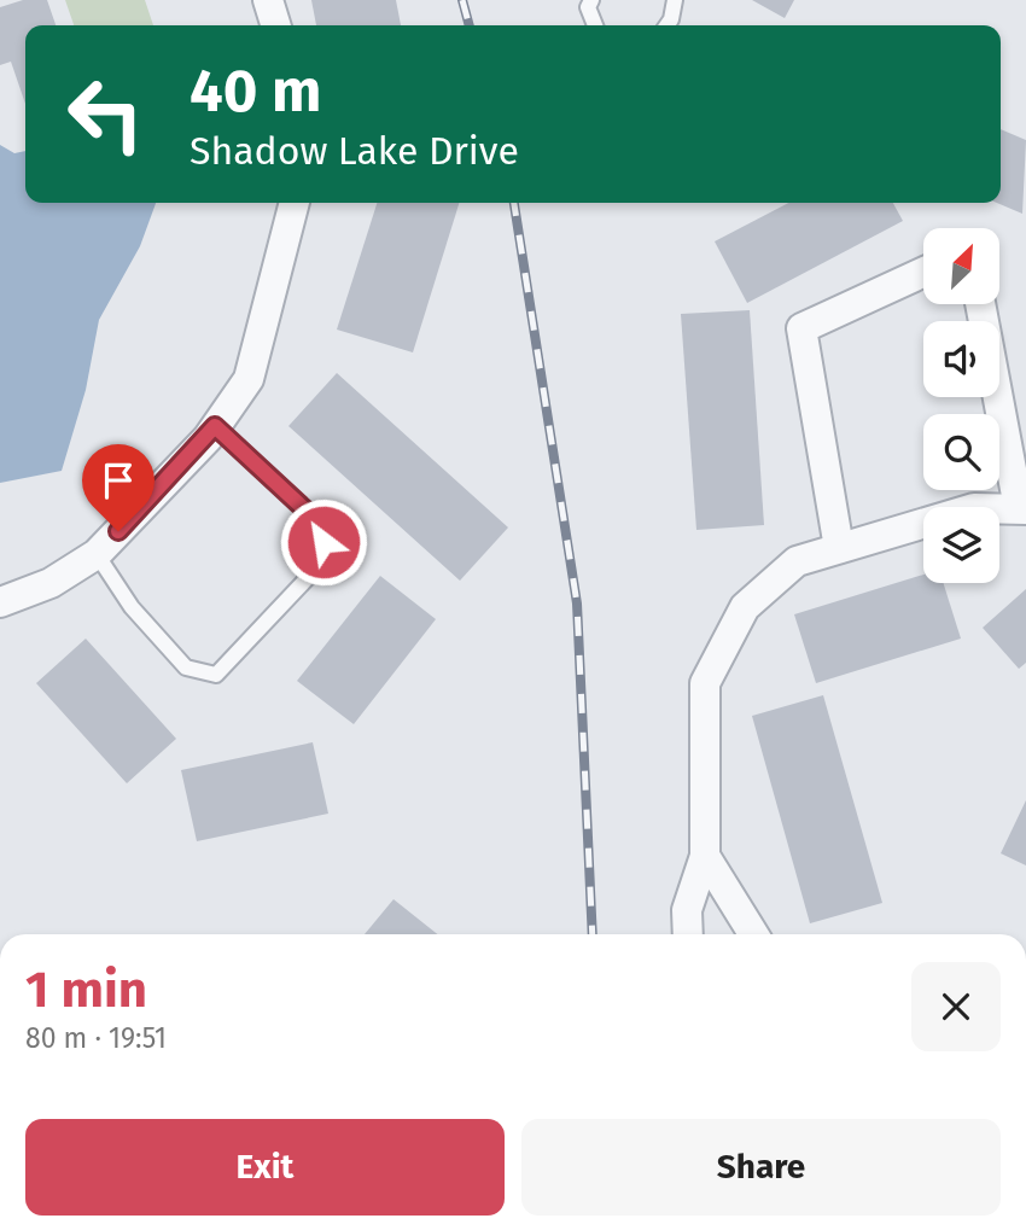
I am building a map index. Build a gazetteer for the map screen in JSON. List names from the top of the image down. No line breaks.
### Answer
{"north":"top right","page":{"turn":["40 m","Shadow Lake Drive"],"heading":["1 min","80 m · 19:51"],"buttons":["Exit","Share"]}}
